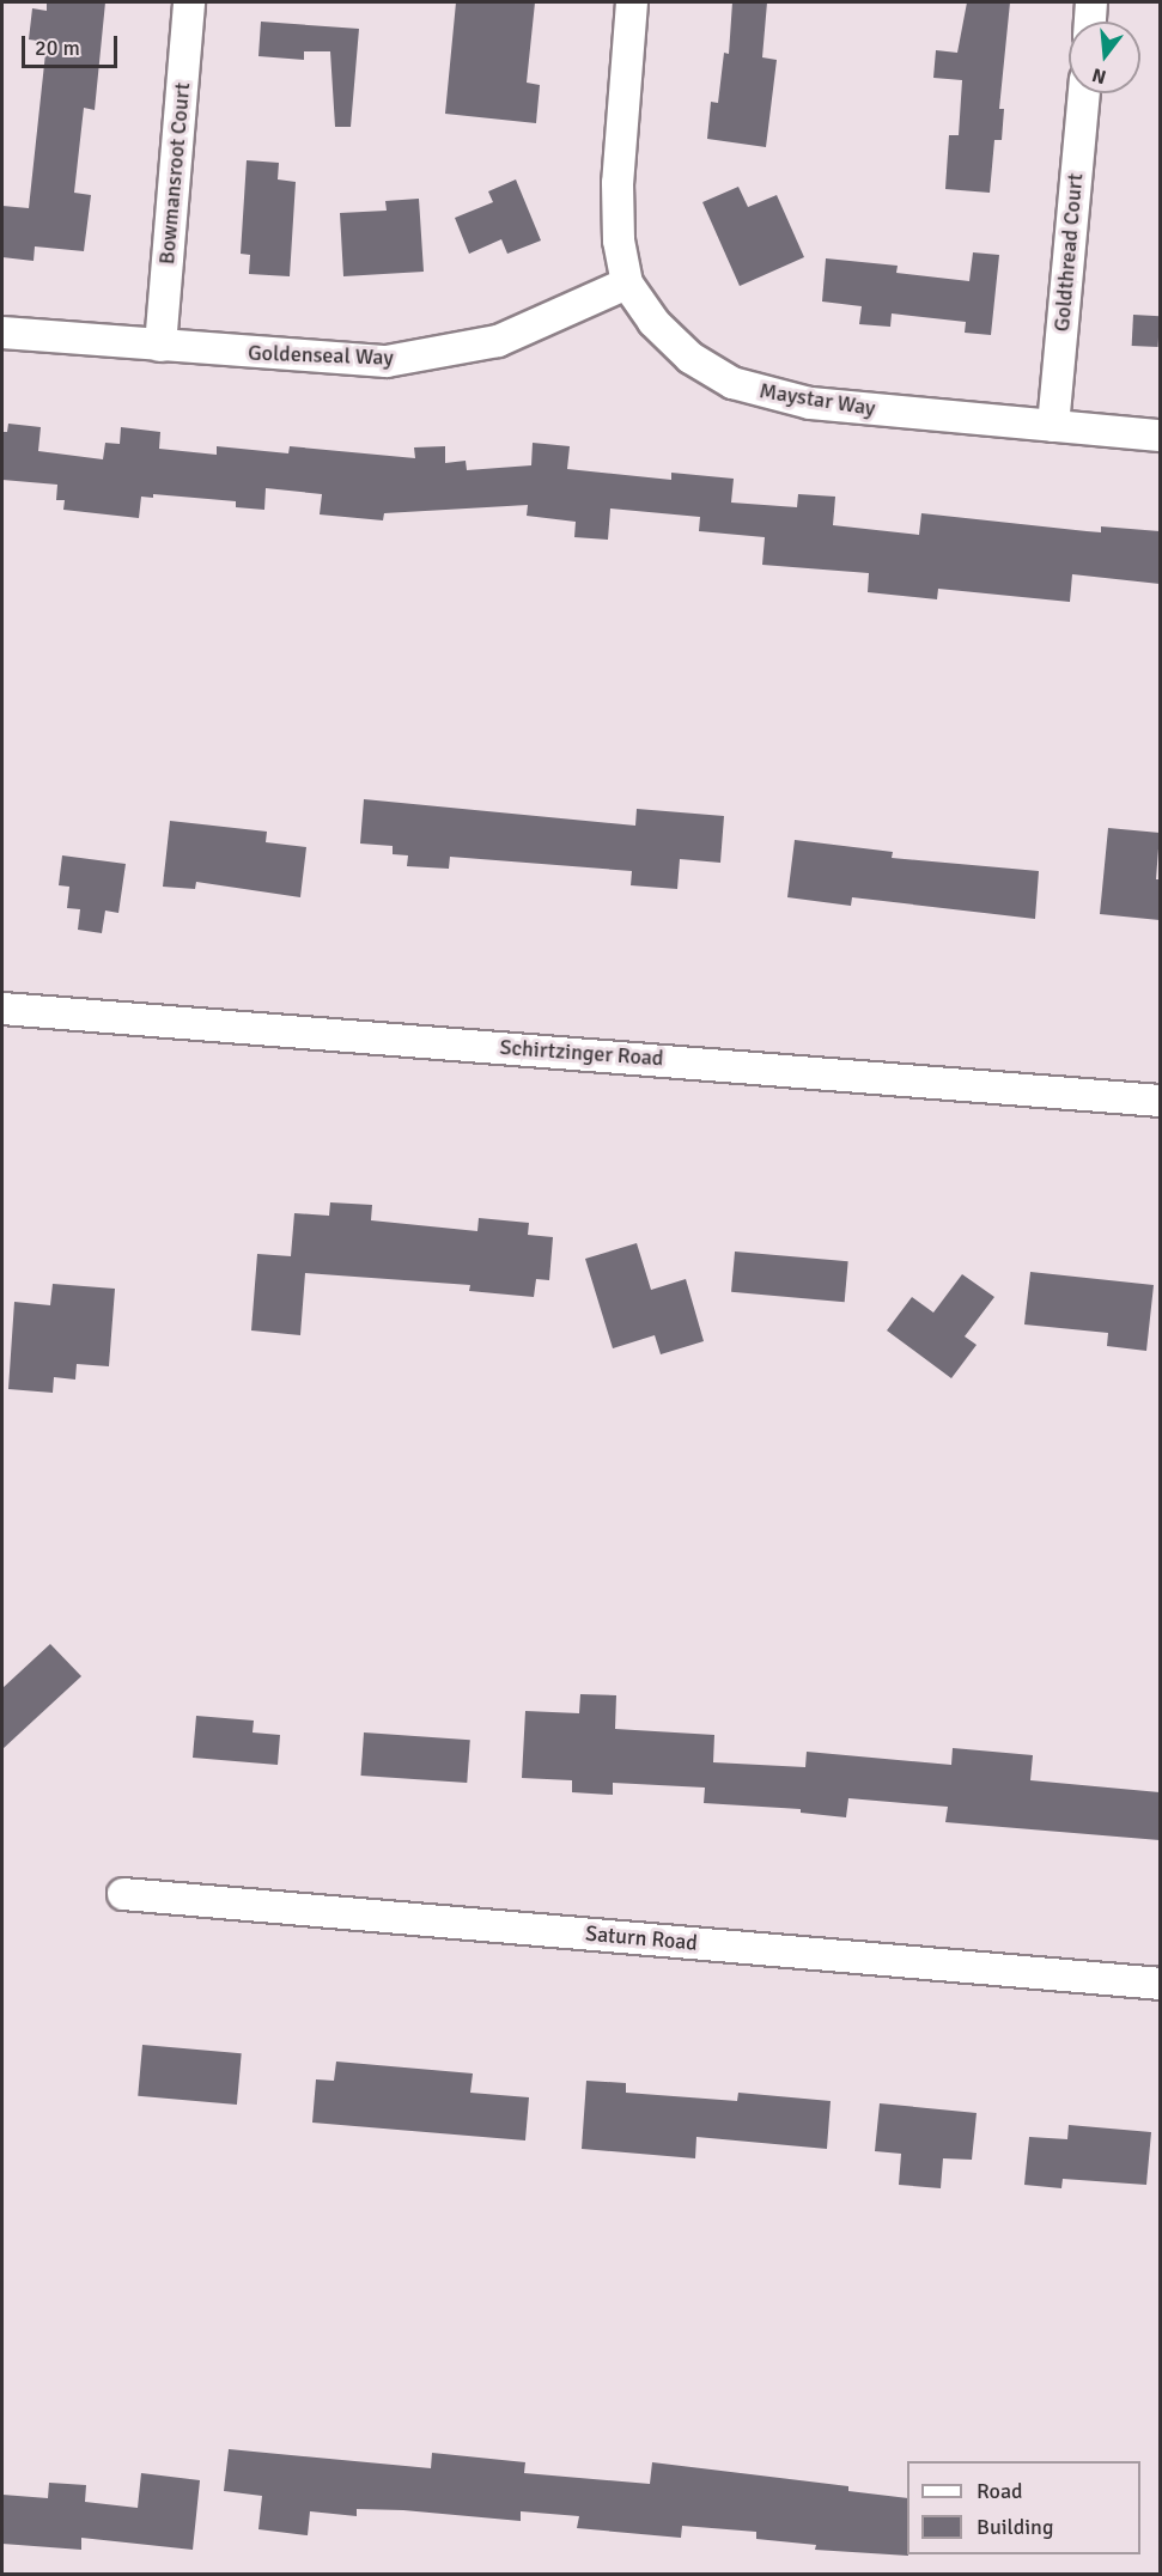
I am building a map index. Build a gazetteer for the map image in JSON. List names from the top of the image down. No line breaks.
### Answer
{"streets":{"street":["Bowmansroot Court","Goldthread Court","Goldenseal Way","Maystar Way","Schirtzinger Road","Saturn Road"]},"crossings":[["Bowmansroot Court","Goldenseal Way"],["Goldthread Court","Maystar Way"],["Goldenseal Way","Maystar Way"]],"legend":["Road","Building"],"scale_bar":"20 m","north":"bottom"}
